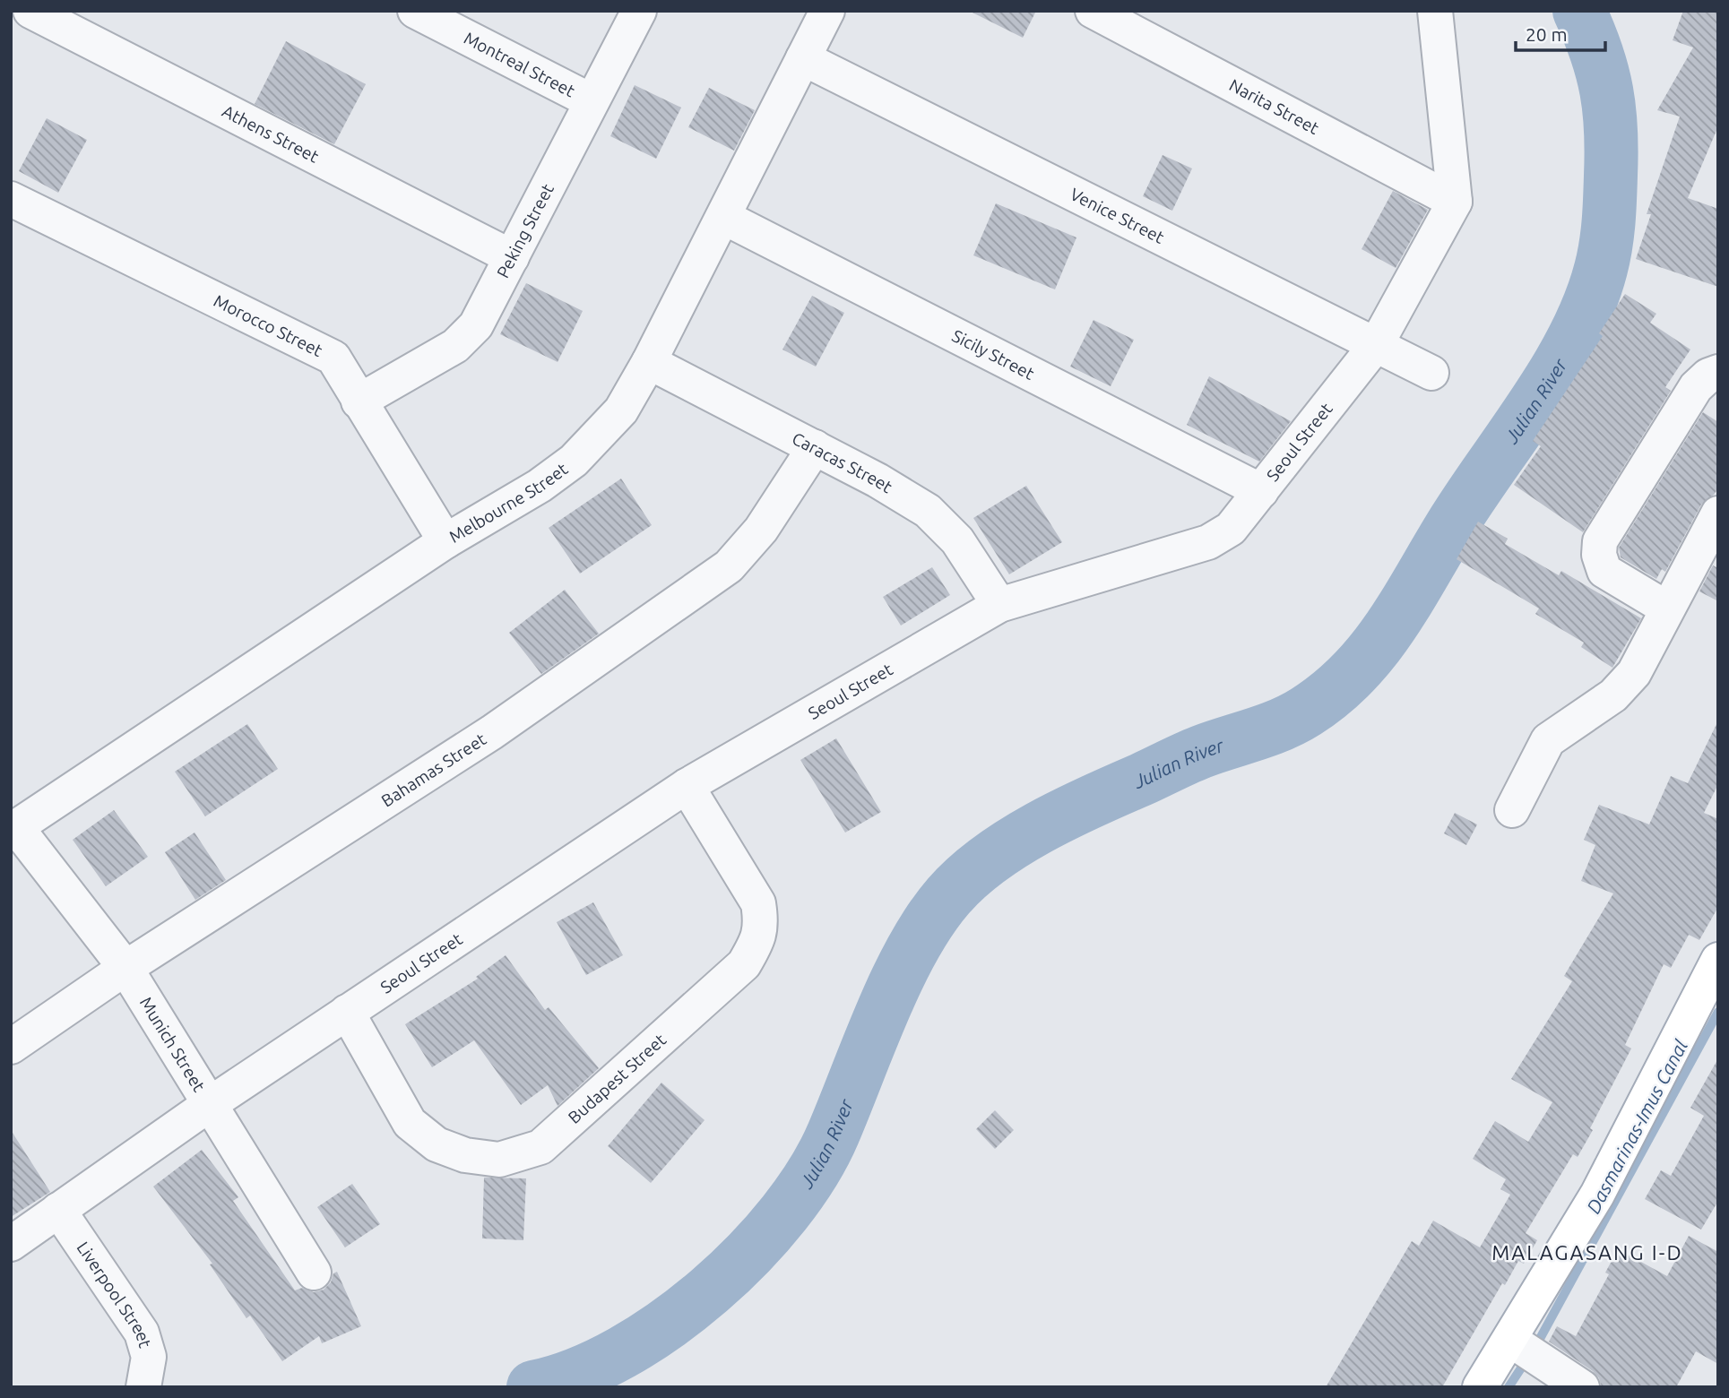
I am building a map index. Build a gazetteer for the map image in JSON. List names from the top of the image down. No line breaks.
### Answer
{"streets":{"street":["Montreal Street","Narita Street","Athens Street","Venice Street","Peking Street","Morocco Street","Sicily Street","Seoul Street","Caracas Street","Melbourne Street","Bahamas Street","Munich Street","Budapest Street","Liverpool Street"]},"crossings":[["Montreal Street","Peking Street"],["Narita Street","Seoul Street"],["Athens Street","Peking Street"],["Venice Street","Seoul Street"],["Venice Street","Melbourne Street"],["Peking Street","Morocco Street"],["Morocco Street","Melbourne Street"],["Sicily Street","Seoul Street"],["Sicily Street","Melbourne Street"],["Seoul Street","Caracas Street"],["Seoul Street","Munich Street"],["Seoul Street","Budapest Street"],["Seoul Street","Liverpool Street"],["Caracas Street","Melbourne Street"],["Caracas Street","Bahamas Street"],["Melbourne Street","Munich Street"],["Bahamas Street","Munich Street"]],"districts":["MALAGASANG I-D"],"water":["Julian River","Dasmarinas-Imus Canal"],"scale_bar":"20 m"}
